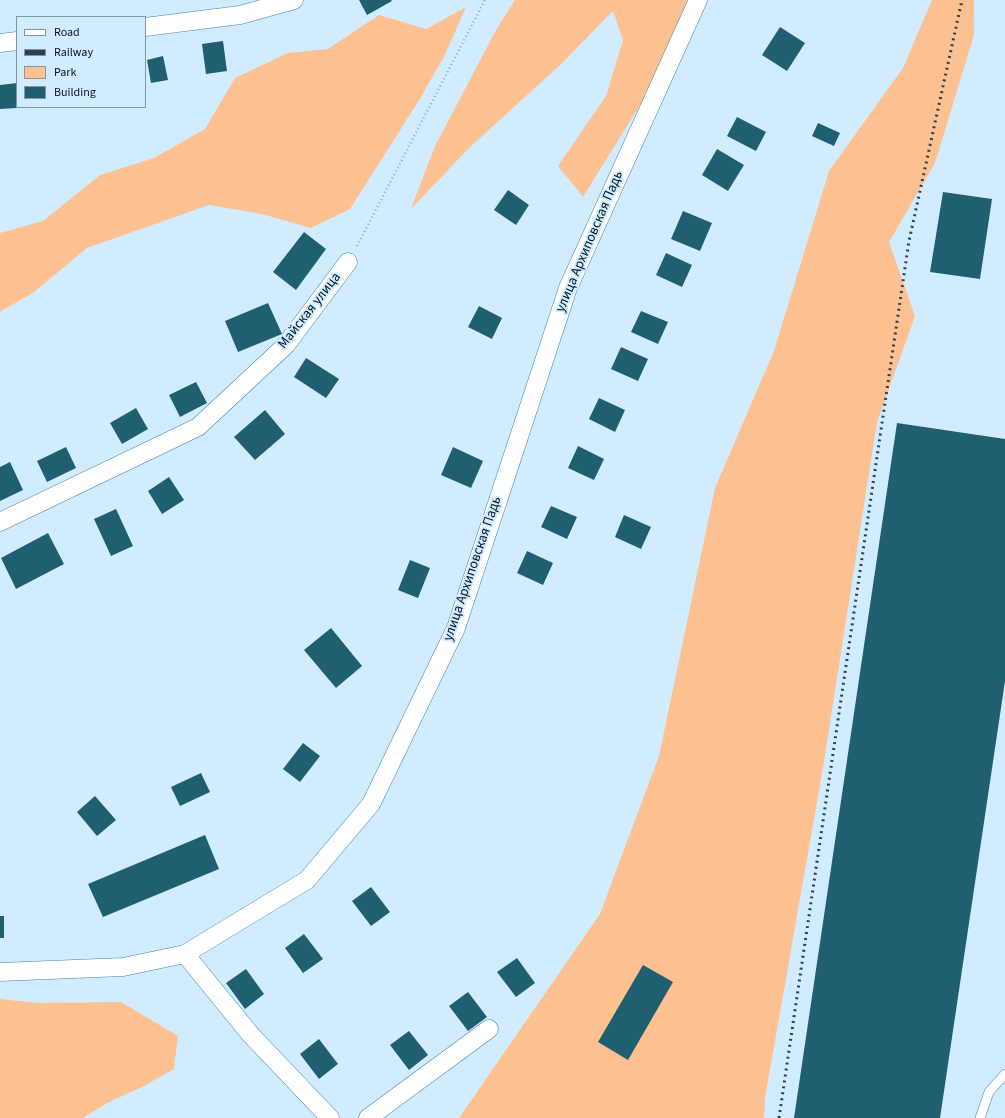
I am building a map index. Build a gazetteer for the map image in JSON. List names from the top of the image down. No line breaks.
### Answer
{"streets":{"street":["улица Архиповская Падь","Майская улица"]},"legend":["Road","Railway","Park","Building"]}
